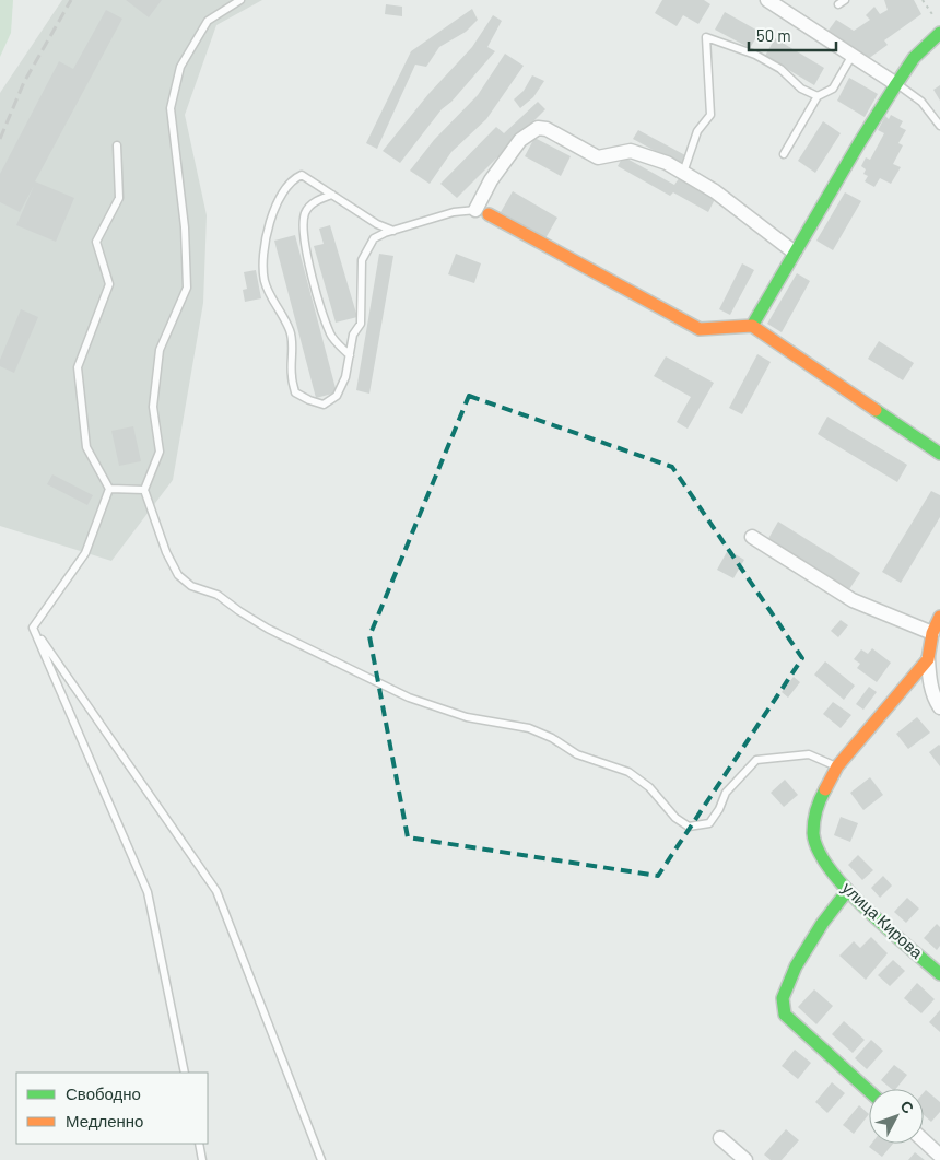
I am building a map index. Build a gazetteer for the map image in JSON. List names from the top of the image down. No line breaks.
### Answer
{"streets":{"street":["улица Кирова"]},"legend":["Свободно","Медленно"],"scale_bar":"50 m","north":"top right"}
